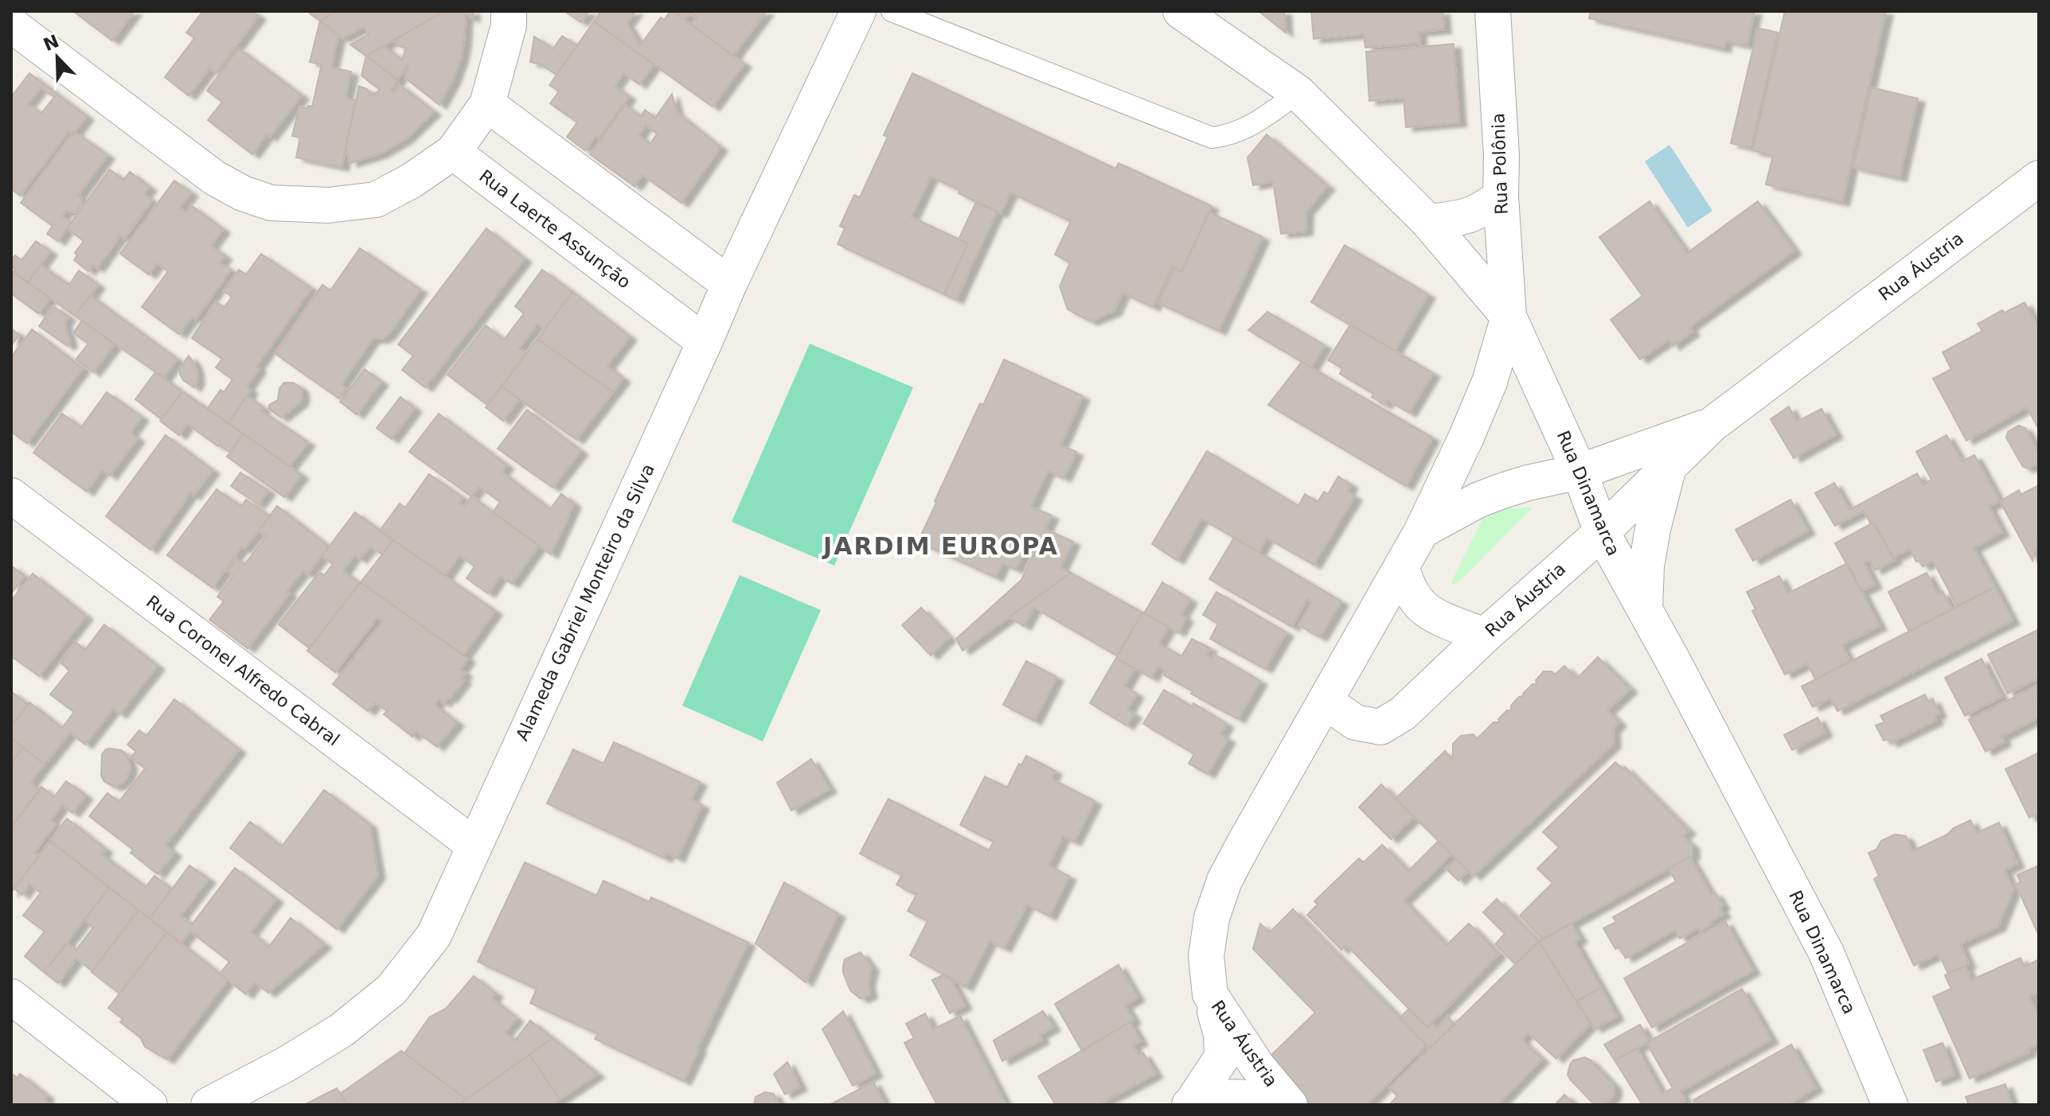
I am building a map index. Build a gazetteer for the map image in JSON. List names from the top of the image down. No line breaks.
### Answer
{"streets":{"street":["Rua Polônia","Rua Laerte Assunção","Rua Áustria","Rua Dinamarca","Alameda Gabriel Monteiro da Silva","Rua Coronel Alfredo Cabral"]},"crossings":[["Rua Polônia","Rua Áustria"],["Rua Polônia","Rua Dinamarca"],["Rua Laerte Assunção","Alameda Gabriel Monteiro da Silva"],["Rua Áustria","Rua Dinamarca"],["Alameda Gabriel Monteiro da Silva","Rua Coronel Alfredo Cabral"]],"districts":["JARDIM EUROPA"],"north":"top left"}
